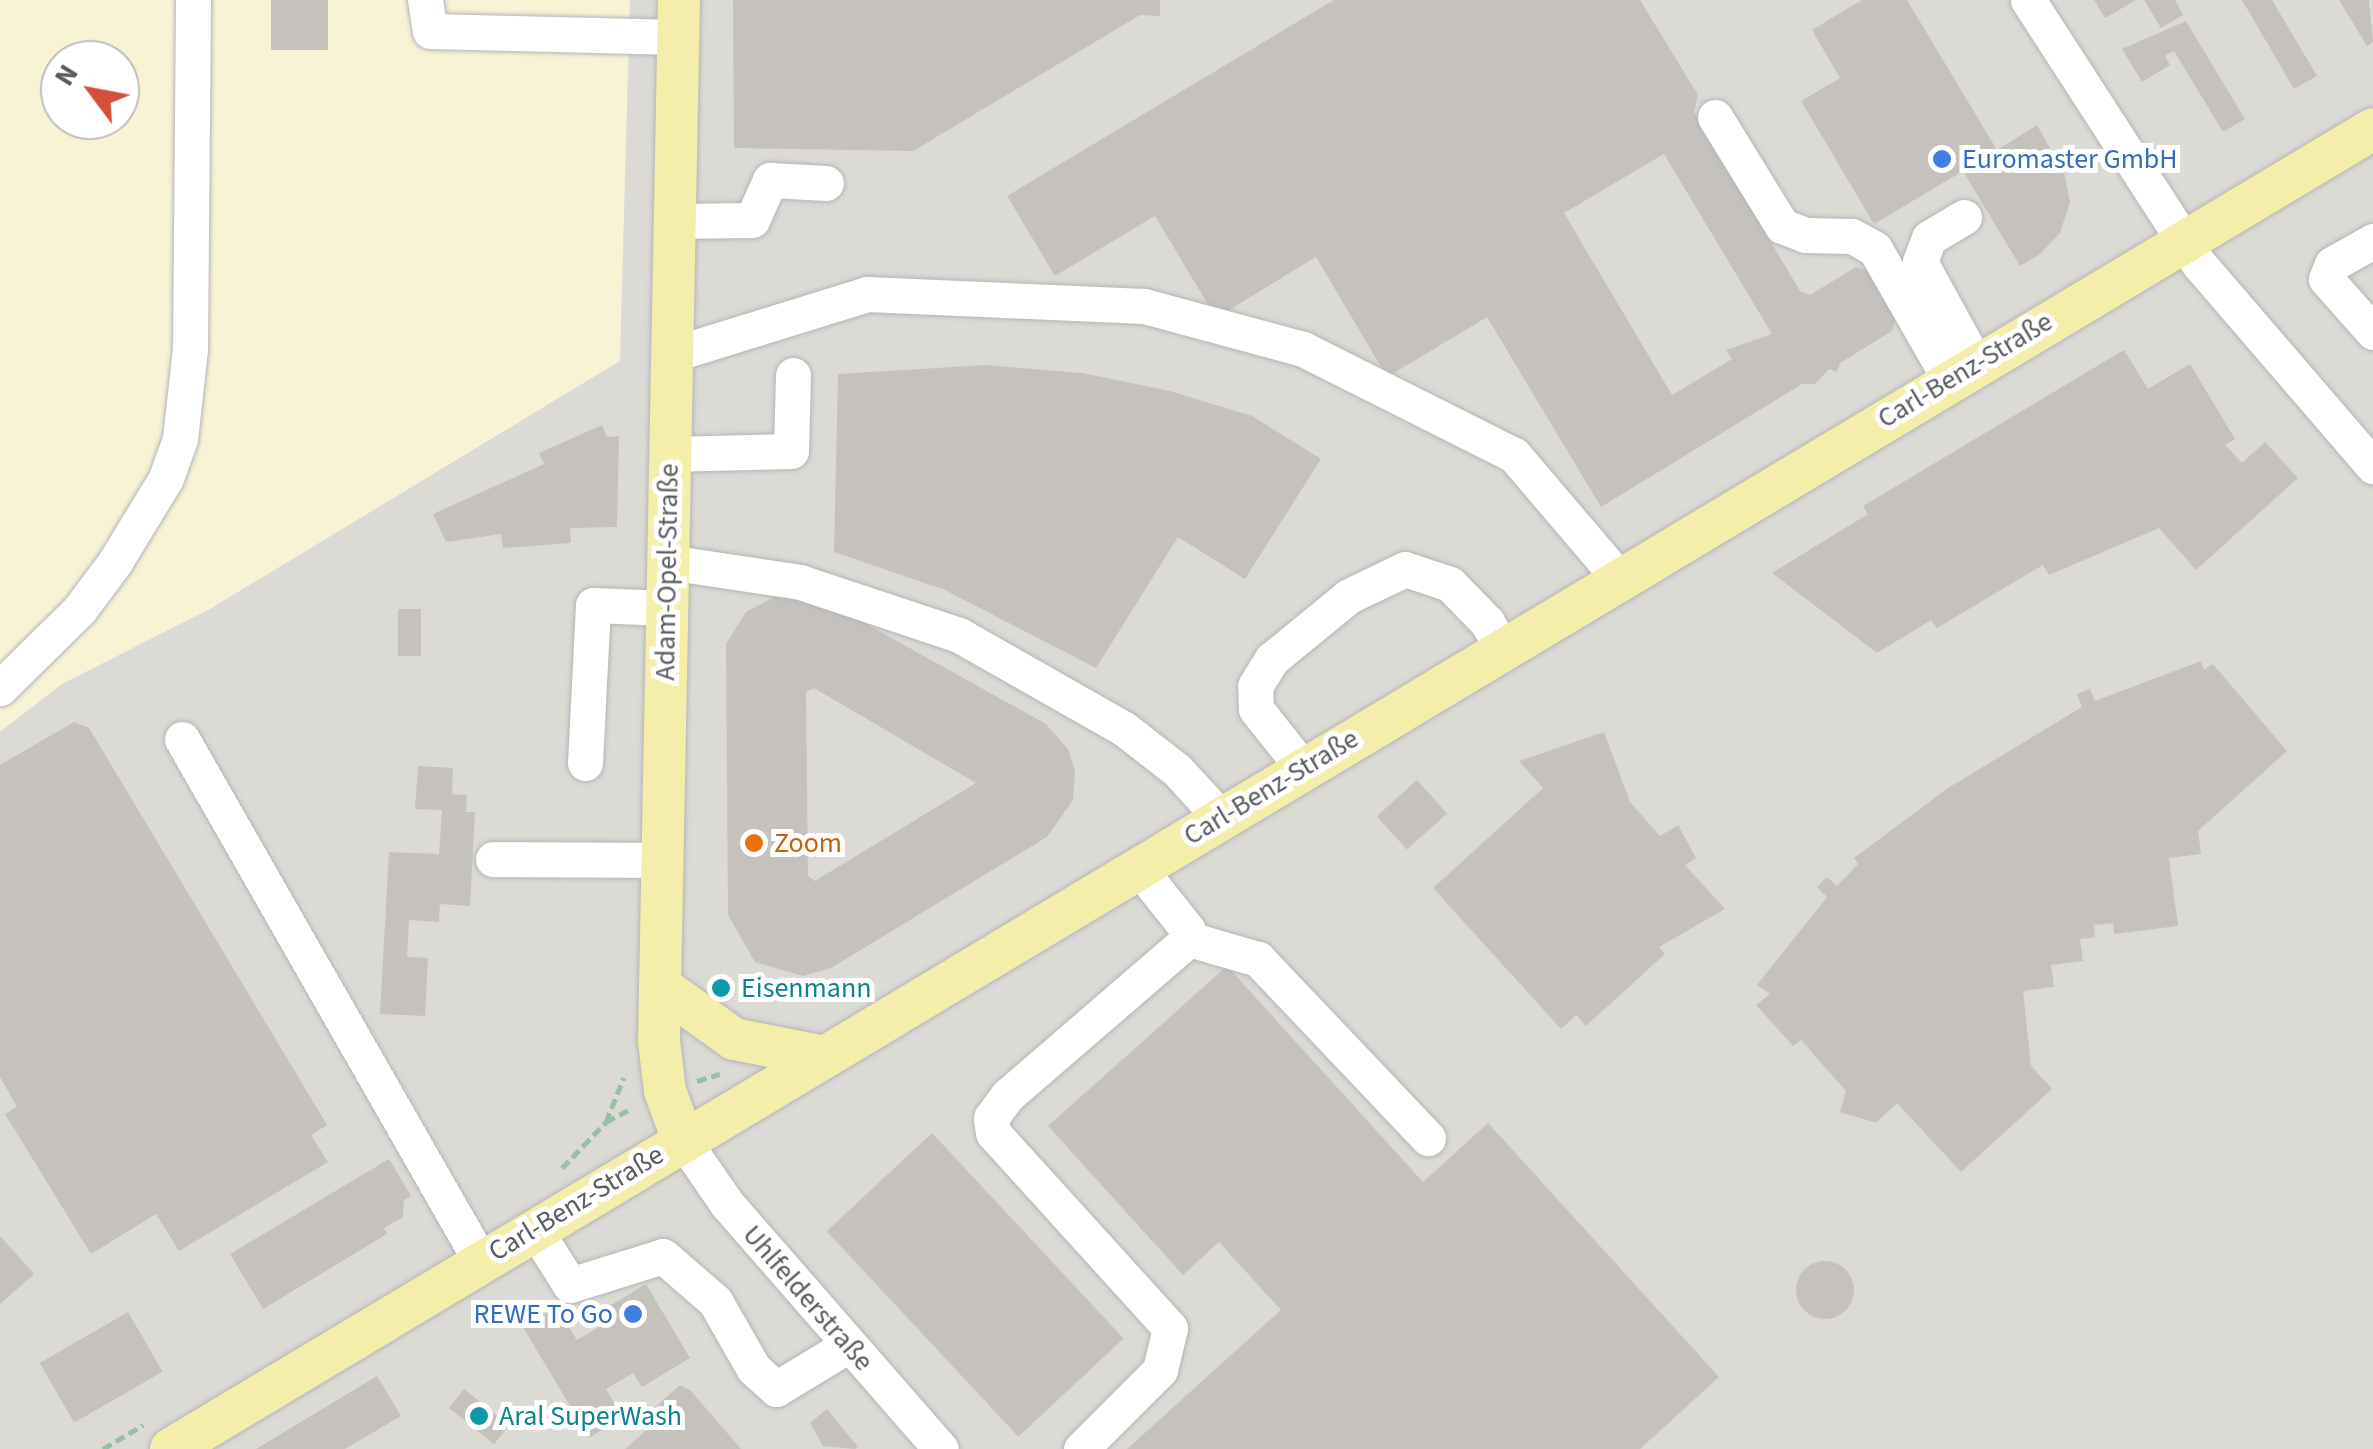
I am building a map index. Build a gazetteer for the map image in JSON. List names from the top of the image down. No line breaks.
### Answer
{"streets":{"main road":["Carl-Benz-Straße","Adam-Opel-Straße"],"street":["Uhlfelderstraße"]},"crossings":[["Carl-Benz-Straße","Adam-Opel-Straße"],["Carl-Benz-Straße","Uhlfelderstraße"],["Adam-Opel-Straße","Uhlfelderstraße"]],"places":["Euromaster GmbH","Zoom","Eisenmann","REWE To Go","Aral SuperWash"],"north":"top left"}
